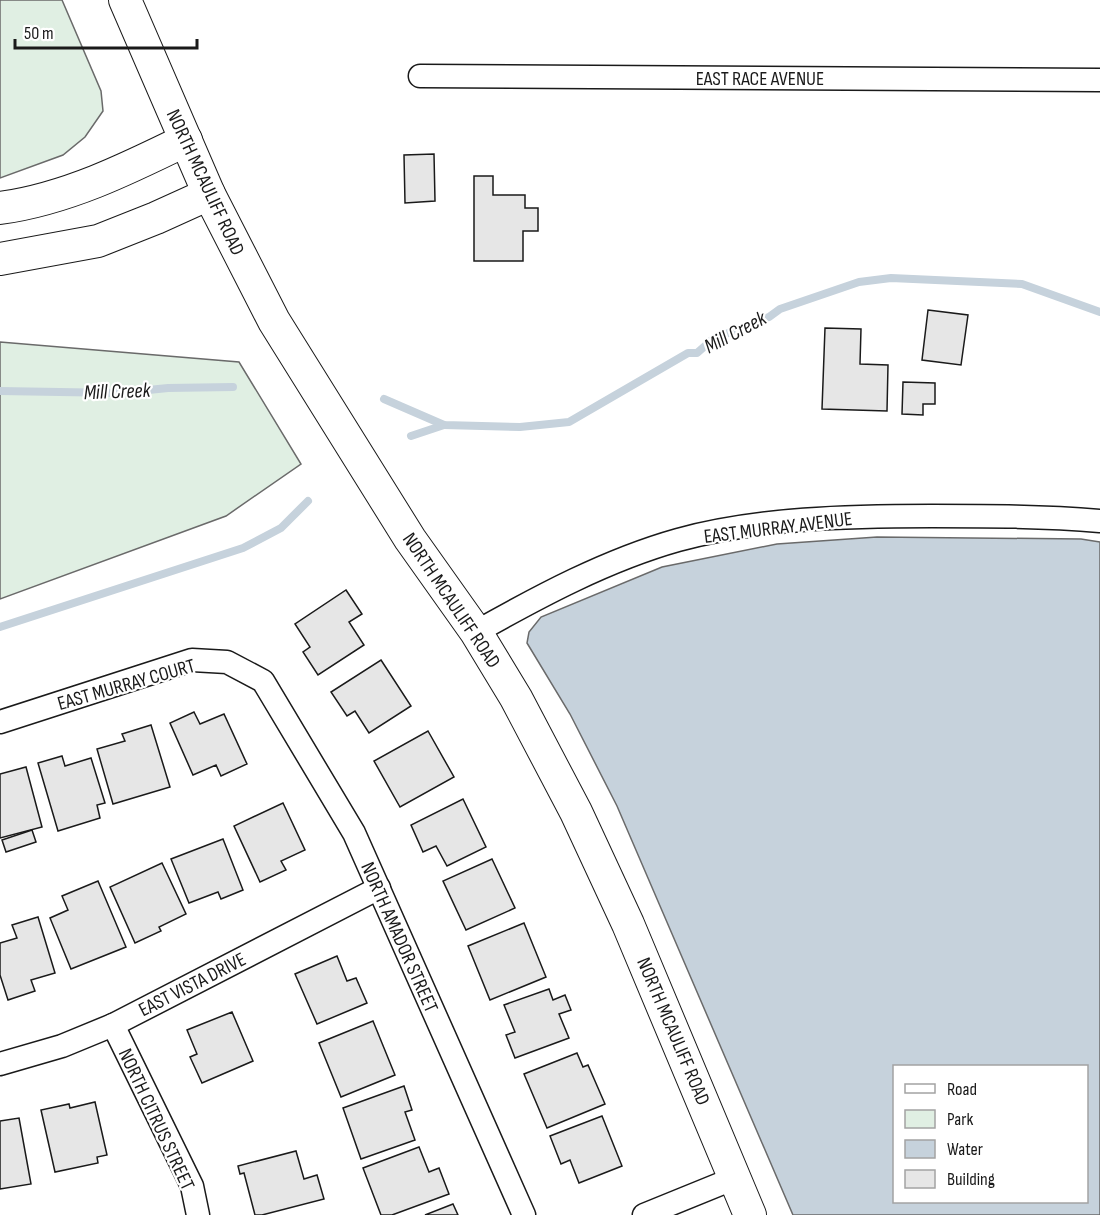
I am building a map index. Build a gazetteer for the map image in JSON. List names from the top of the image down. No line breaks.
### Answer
{"streets":{"street":["EAST RACE AVENUE","NORTH MCAULIFF ROAD","EAST MURRAY AVENUE","EAST MURRAY COURT","NORTH AMADOR STREET","EAST VISTA DRIVE","NORTH CITRUS STREET"]},"crossings":[["NORTH MCAULIFF ROAD","EAST MURRAY AVENUE"],["EAST MURRAY COURT","NORTH AMADOR STREET"],["NORTH AMADOR STREET","EAST VISTA DRIVE"],["EAST VISTA DRIVE","NORTH CITRUS STREET"]],"water":["Mill Creek"],"legend":["Road","Park","Water","Building"],"scale_bar":"50 m"}
